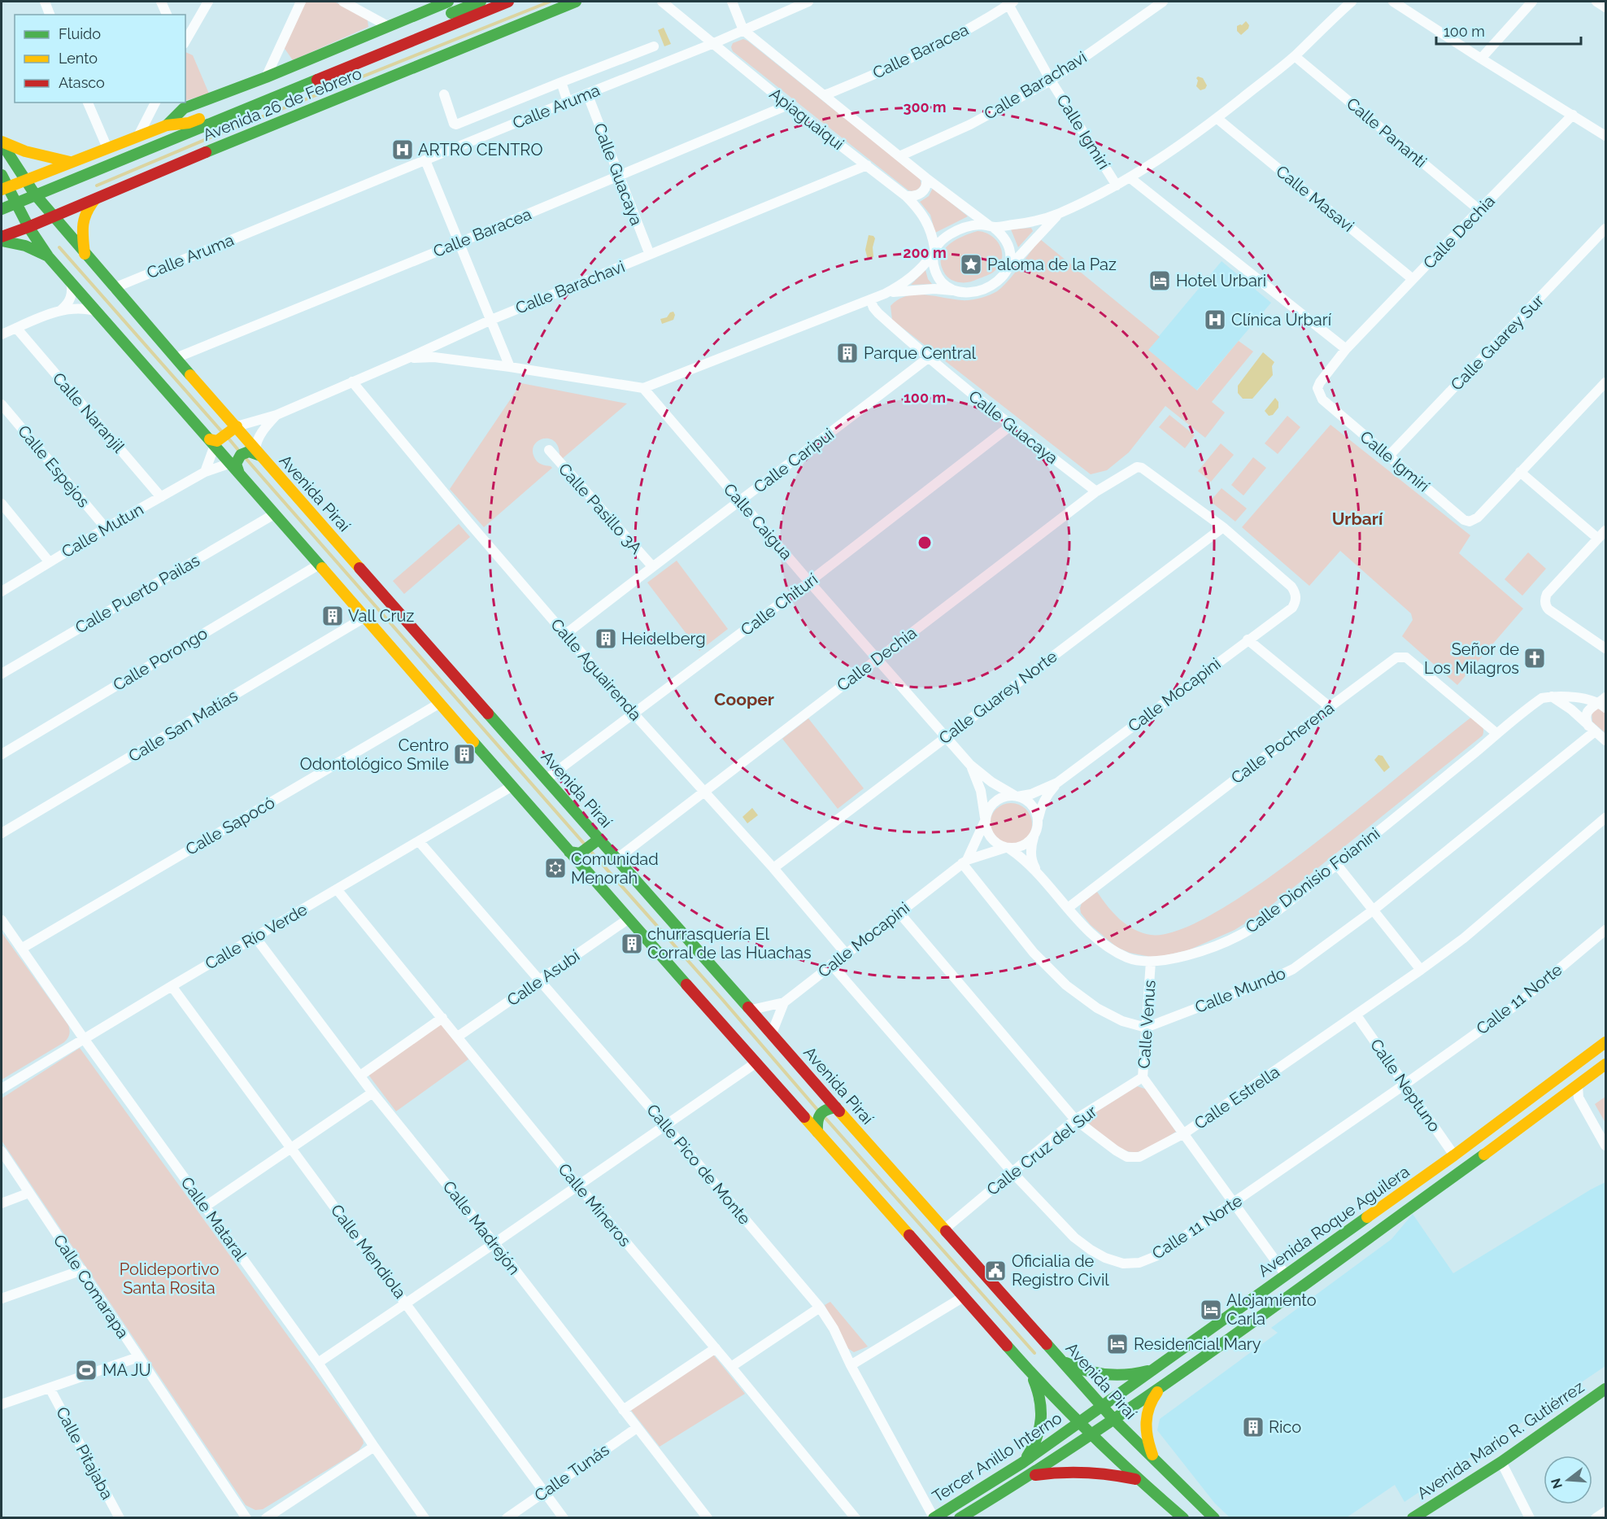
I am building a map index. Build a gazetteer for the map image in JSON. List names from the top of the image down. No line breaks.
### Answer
{"streets":{"main road":["Avenida 26 de Febrero","Avenida Piraí","Avenida Roque Aguilera","Avenida Mario R. Gutiérrez","Tercer Anillo Interno"],"street":["Calle Baracea","Calle Barachavi","Calle Aruma","Apiaguaiqui","Calle Igmirí","Calle Pananti","Calle Guacaya","Calle Masavi","Calle Dechia","Calle Guarey Sur","Calle Naranjil","Calle Caripui","Calle Espejos","Calle Pasillo 3A","Calle Caigua","Calle Mutun","Calle Puerto Pailas","Calle Chiturí","Calle Porongo","Calle Aguairenda","Calle Mocapini","Calle Guarey Norte","Calle San Matías","Calle Pocherena","Calle Sapocó","Calle Dionisio Foianini","Calle Río Verde","Calle Asubí","Calle Mundo","Calle 11 Norte","Calle Venus","Calle Neptuno","Calle Estrella","Calle Cruz del Sur","Calle Pico de Monte","Calle Mineros","Calle Mataral","Calle Madrejón","Calle Mendiola","Calle Comarapa","Calle Pitajaba","Calle Tunás"]},"crossings":[["Calle Baracea","Apiaguaiqui"],["Calle Baracea","Calle Igmirí"],["Calle Baracea","Calle Guacaya"],["Calle Baracea","Avenida Piraí"],["Calle Barachavi","Apiaguaiqui"],["Calle Barachavi","Calle Igmirí"],["Calle Barachavi","Calle Guacaya"],["Calle Barachavi","Avenida Piraí"],["Calle Barachavi","Calle Aguairenda"],["Avenida 26 de Febrero","Avenida Piraí"],["Calle Aruma","Apiaguaiqui"],["Calle Aruma","Calle Guacaya"],["Calle Aruma","Avenida Piraí"],["Calle Igmirí","Calle Dechia"],["Calle Igmirí","Calle Guarey Sur"],["Calle Pananti","Calle Dechia"],["Calle Guacaya","Calle Dechia"],["Calle Guacaya","Calle Caripui"],["Calle Guacaya","Calle Chiturí"],["Calle Masavi","Calle Dechia"],["Calle Dechia","Avenida Piraí"],["Calle Dechia","Calle Caigua"],["Calle Dechia","Calle Aguairenda"],["Calle Dechia","Calle Mocapini"],["Calle Dechia","Calle Guarey Norte"],["Calle Naranjil","Calle Mutun"],["Calle Caripui","Calle Pasillo 3A"],["Calle Caripui","Calle Caigua"],["Calle Caripui","Calle Aguairenda"],["Calle Espejos","Calle Mutun"],["Avenida Piraí","Calle Chiturí"],["Avenida Piraí","Calle Mocapini"],["Avenida Piraí","Calle Cruz del Sur"],["Avenida Piraí","Avenida Roque Aguilera"],["Calle Caigua","Calle Chiturí"],["Calle Caigua","Calle Mocapini"],["Calle Caigua","Calle Guarey Norte"],["Calle Caigua","Calle Dionisio Foianini"],["Calle Chiturí","Calle Aguairenda"],["Calle Aguairenda","Calle Mocapini"],["Calle Aguairenda","Calle Guarey Norte"],["Calle Mocapini","Calle Guarey Norte"],["Calle Mocapini","Calle Dionisio Foianini"],["Calle Mocapini","Calle 11 Norte"],["Calle Mocapini","Calle Estrella"],["Calle Pocherena","Calle Dionisio Foianini"],["Calle Sapocó","Calle Mataral"],["Calle Dionisio Foianini","Calle Venus"],["Calle Río Verde","Calle Pico de Monte"],["Calle Río Verde","Calle Mineros"],["Calle Río Verde","Calle Mataral"],["Calle Río Verde","Calle Madrejón"],["Calle Río Verde","Calle Mendiola"],["Calle Asubí","Calle Pico de Monte"],["Calle Asubí","Calle Mineros"],["Calle Mundo","Calle Venus"],["Calle 11 Norte","Calle Venus"],["Calle 11 Norte","Calle Neptuno"],["Calle 11 Norte","Calle Cruz del Sur"],["Calle Venus","Calle Estrella"],["Calle Venus","Calle Cruz del Sur"],["Calle Venus","Avenida Roque Aguilera"],["Calle Neptuno","Calle Estrella"],["Calle Neptuno","Avenida Roque Aguilera"],["Calle Estrella","Calle Cruz del Sur"],["Calle Pico de Monte","Tercer Anillo Interno"],["Avenida Roque Aguilera","Tercer Anillo Interno"],["Calle Madrejón","Calle Tunás"],["Calle Mendiola","Calle Tunás"]],"districts":["Urbarí","Cooper"],"parks":["Polideportivo Santa Rosita"],"places":{"hospital":["ARTRO CENTRO","Clínica Urbarí"],"place":["Paloma de la Paz"],"hotel":["Hotel Urbari","Alojamiento Carla","Residencial Mary"],"building":["Parque Central","Vall Cruz","Heidelberg","Centro Odontológico Smile","churrasquería El Corral de las Huachas","Rico"],"church":["Señor de Los Milagros"],"synagogue":["Comunidad Menorah"],"public building":["Oficialia de Registro Civil"],"sports":["MA JU"]},"legend":["Fluido","Lento","Atasco"],"scale_bar":"100 m","north":"left","rings":["300 m","200 m","100 m"]}
